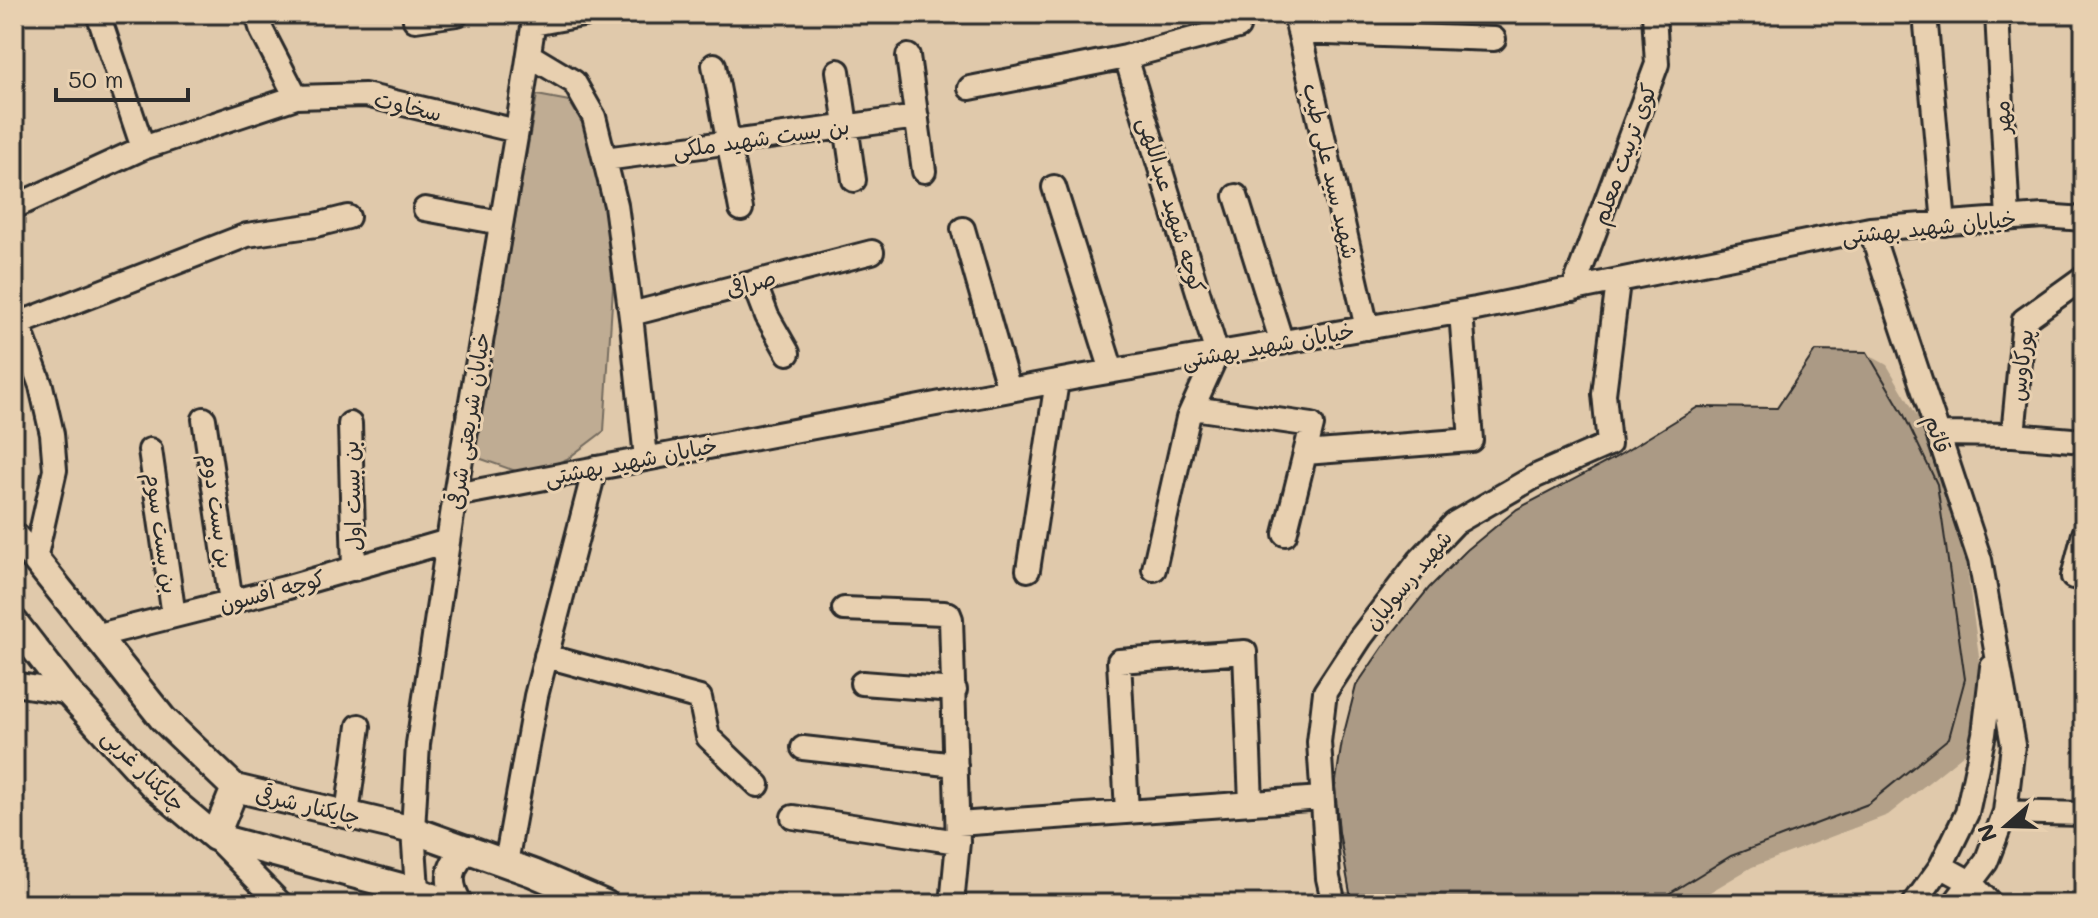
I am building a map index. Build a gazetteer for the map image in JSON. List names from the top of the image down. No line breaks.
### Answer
{"streets":{"main road":["چایکنار غربی","چایکنار شرقی"],"street":["سخاوت","مهر","بن بست شهید ملکی","کوی تربیت معلم","شهید سید علی طیب","کوچه شهید عبداللهی","خیابان شهید بهشتی","صرافی","پورکاوس","خیابان شریعتی شرقی","قائم","بن بست اول","بن بست دوم","بن بست سوم","شهید رسولیان","كوچه افسون"]},"crossings":[["سخاوت","خیابان شریعتی شرقی"],["مهر","خیابان شهید بهشتی"],["کوی تربیت معلم","خیابان شهید بهشتی"],["شهید سید علی طیب","خیابان شهید بهشتی"],["کوچه شهید عبداللهی","خیابان شهید بهشتی"],["خیابان شهید بهشتی","خیابان شریعتی شرقی"],["خیابان شهید بهشتی","قائم"],["خیابان شهید بهشتی","شهید رسولیان"],["خیابان شریعتی شرقی","كوچه افسون"],["خیابان شریعتی شرقی","چایکنار غربی"],["خیابان شریعتی شرقی","چایکنار شرقی"],["بن بست اول","كوچه افسون"],["بن بست دوم","كوچه افسون"],["بن بست سوم","كوچه افسون"],["كوچه افسون","چایکنار شرقی"]],"scale_bar":"50 m","north":"left"}
